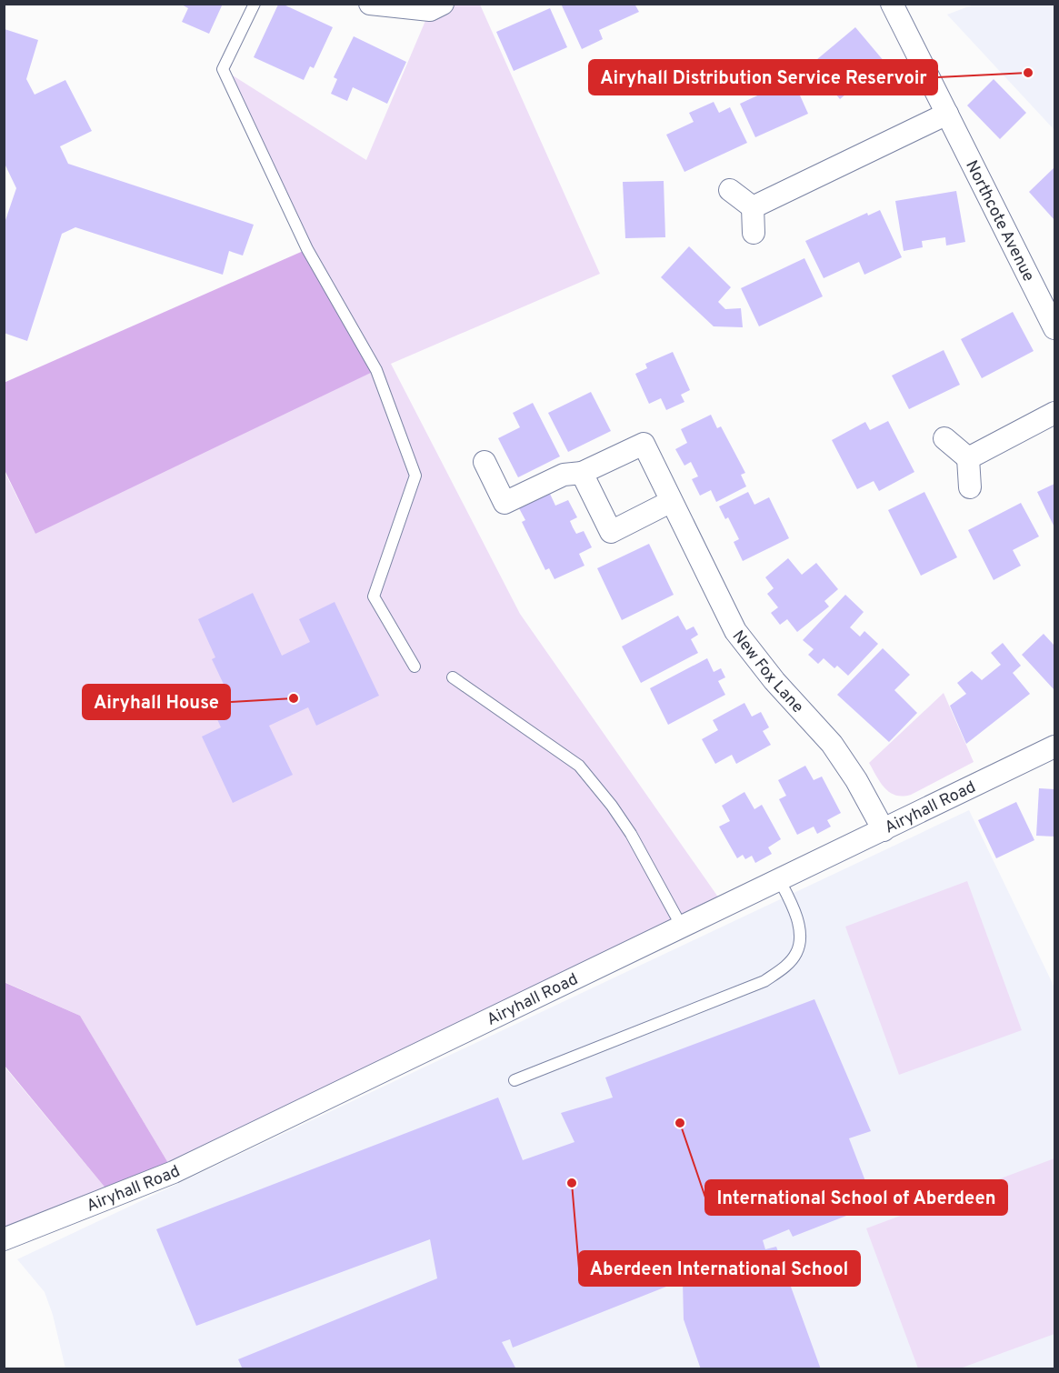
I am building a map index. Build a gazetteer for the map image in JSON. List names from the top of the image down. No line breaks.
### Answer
{"streets":{"street":["Northcote Avenue","New Fox Lane","Airyhall Road"]},"crossings":[["New Fox Lane","Airyhall Road"]],"places":["Airyhall Distribution Service Reservoir","Airyhall House","International School of Aberdeen","Aberdeen International School"]}
